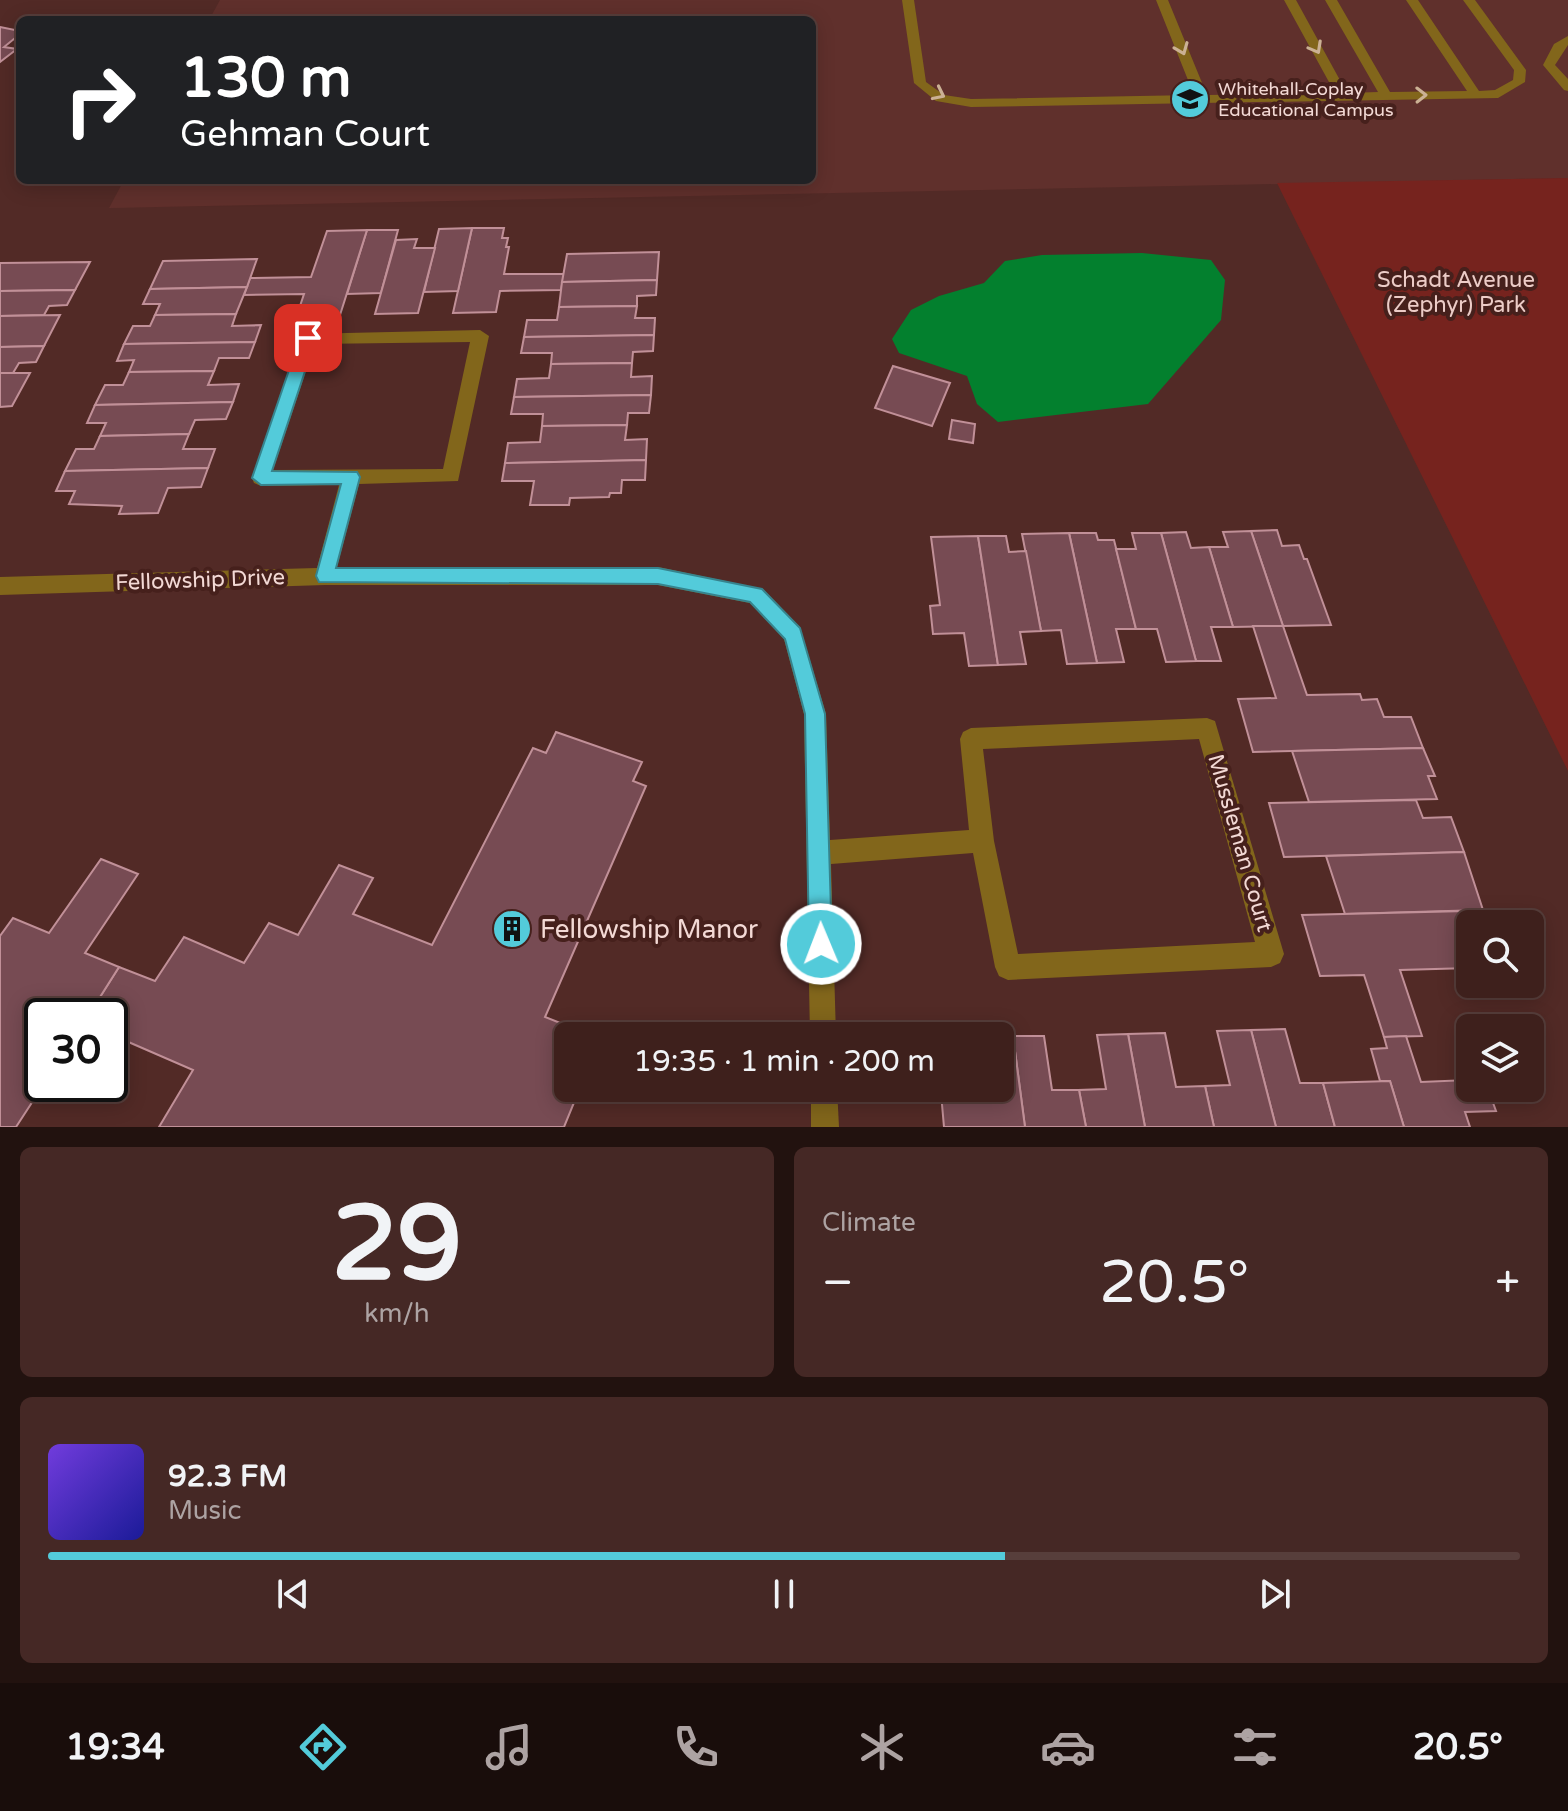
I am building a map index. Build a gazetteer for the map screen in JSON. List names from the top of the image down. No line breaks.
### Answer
{"streets":{"street":["Fellowship Drive","Mussleman Court"]},"parks":["Schadt Avenue (Zephyr) Park"],"places":{"school or university":["Whitehall-Coplay Educational Campus"],"building":["Fellowship Manor"]},"page":{"turn":["130 m","Gehman Court"],"limit":"30","trip":"19:35 · 1 min · 200 m","tile":[["29","km/h"],"Climate"],"heat":["−","20.5°","+"],"song":["92.3 FM","Music"],"tabs":["19:34","20.5°"]}}
